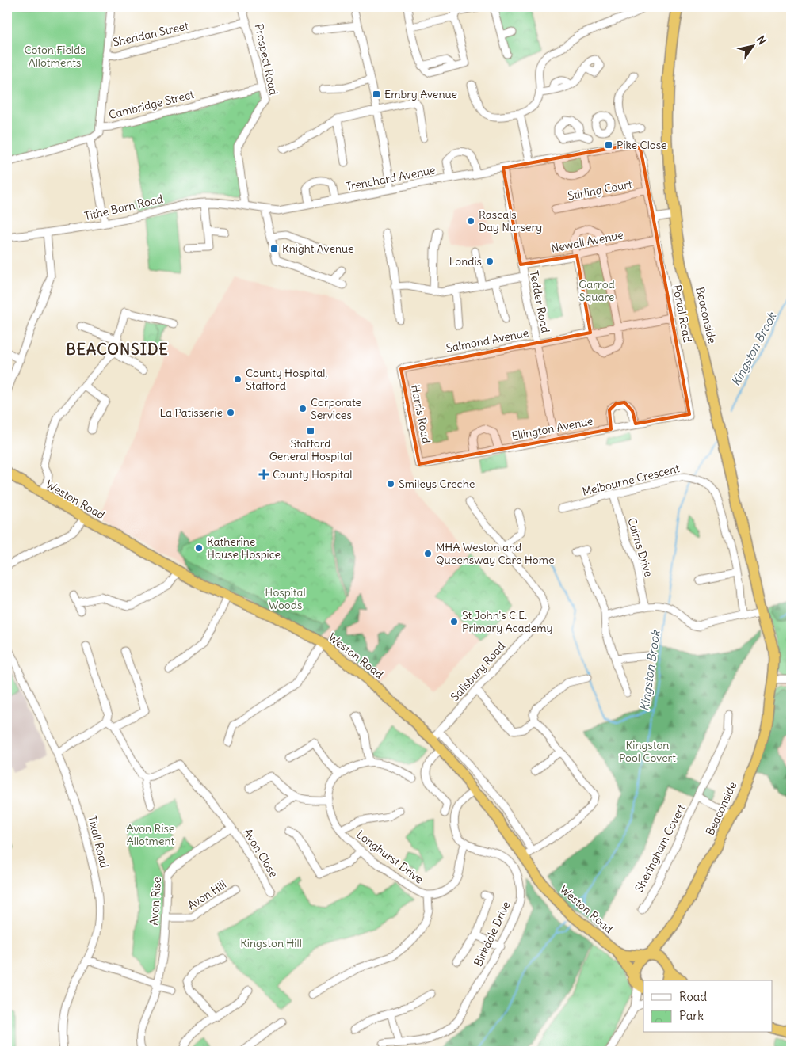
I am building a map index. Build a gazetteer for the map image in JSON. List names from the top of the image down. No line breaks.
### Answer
{"streets":{"highway":["Beaconside","Weston Road"],"street":["Sheridan Street","Prospect Road","Cambridge Street","Trenchard Avenue","Stirling Court","Tithe Barn Road","Newall Avenue","Tedder Road","Portal Road","Salmond Avenue","Harris Road","Ellington Avenue","Melbourne Crescent","Cairns Drive","Salisbury Road","Tixall Road","Sheringham Covert","Avon Close","Longhurst Drive","Avon Hill","Avon Rise","Birkdale Drive"]},"crossings":[["Sheridan Street","Prospect Road"],["Prospect Road","Cambridge Street"],["Prospect Road","Trenchard Avenue"],["Prospect Road","Tithe Barn Road"],["Trenchard Avenue","Tithe Barn Road"],["Trenchard Avenue","Tedder Road"],["Trenchard Avenue","Portal Road"],["Stirling Court","Portal Road"],["Newall Avenue","Tedder Road"],["Newall Avenue","Portal Road"],["Tedder Road","Salmond Avenue"],["Tedder Road","Ellington Avenue"],["Portal Road","Salmond Avenue"],["Portal Road","Ellington Avenue"],["Beaconside","Weston Road"],["Beaconside","Sheringham Covert"],["Salmond Avenue","Harris Road"],["Harris Road","Ellington Avenue"],["Melbourne Crescent","Cairns Drive"],["Weston Road","Salisbury Road"],["Avon Close","Avon Rise"],["Longhurst Drive","Birkdale Drive"],["Avon Hill","Avon Rise"]],"districts":["BEACONSIDE"],"water":["Kingston Brook"],"parks":["Coton Fields Allotments","Garrod Square","Hospital Woods","Kingston Pool Covert","Avon Rise Allotment","Kingston Hill"],"places":{"transit":["Embry Avenue","Pike Close","Knight Avenue","Stafford General Hospital"],"other":["Rascals Day Nursery","Londis","County Hospital, Stafford","Corporate Services","La Patisserie","Smileys Creche","Katherine House Hospice","MHA Weston and Queensway Care Home","St John's C.E. Primary Academy"],"health":["County Hospital"]},"legend":["Road","Park"],"north":"top right"}
